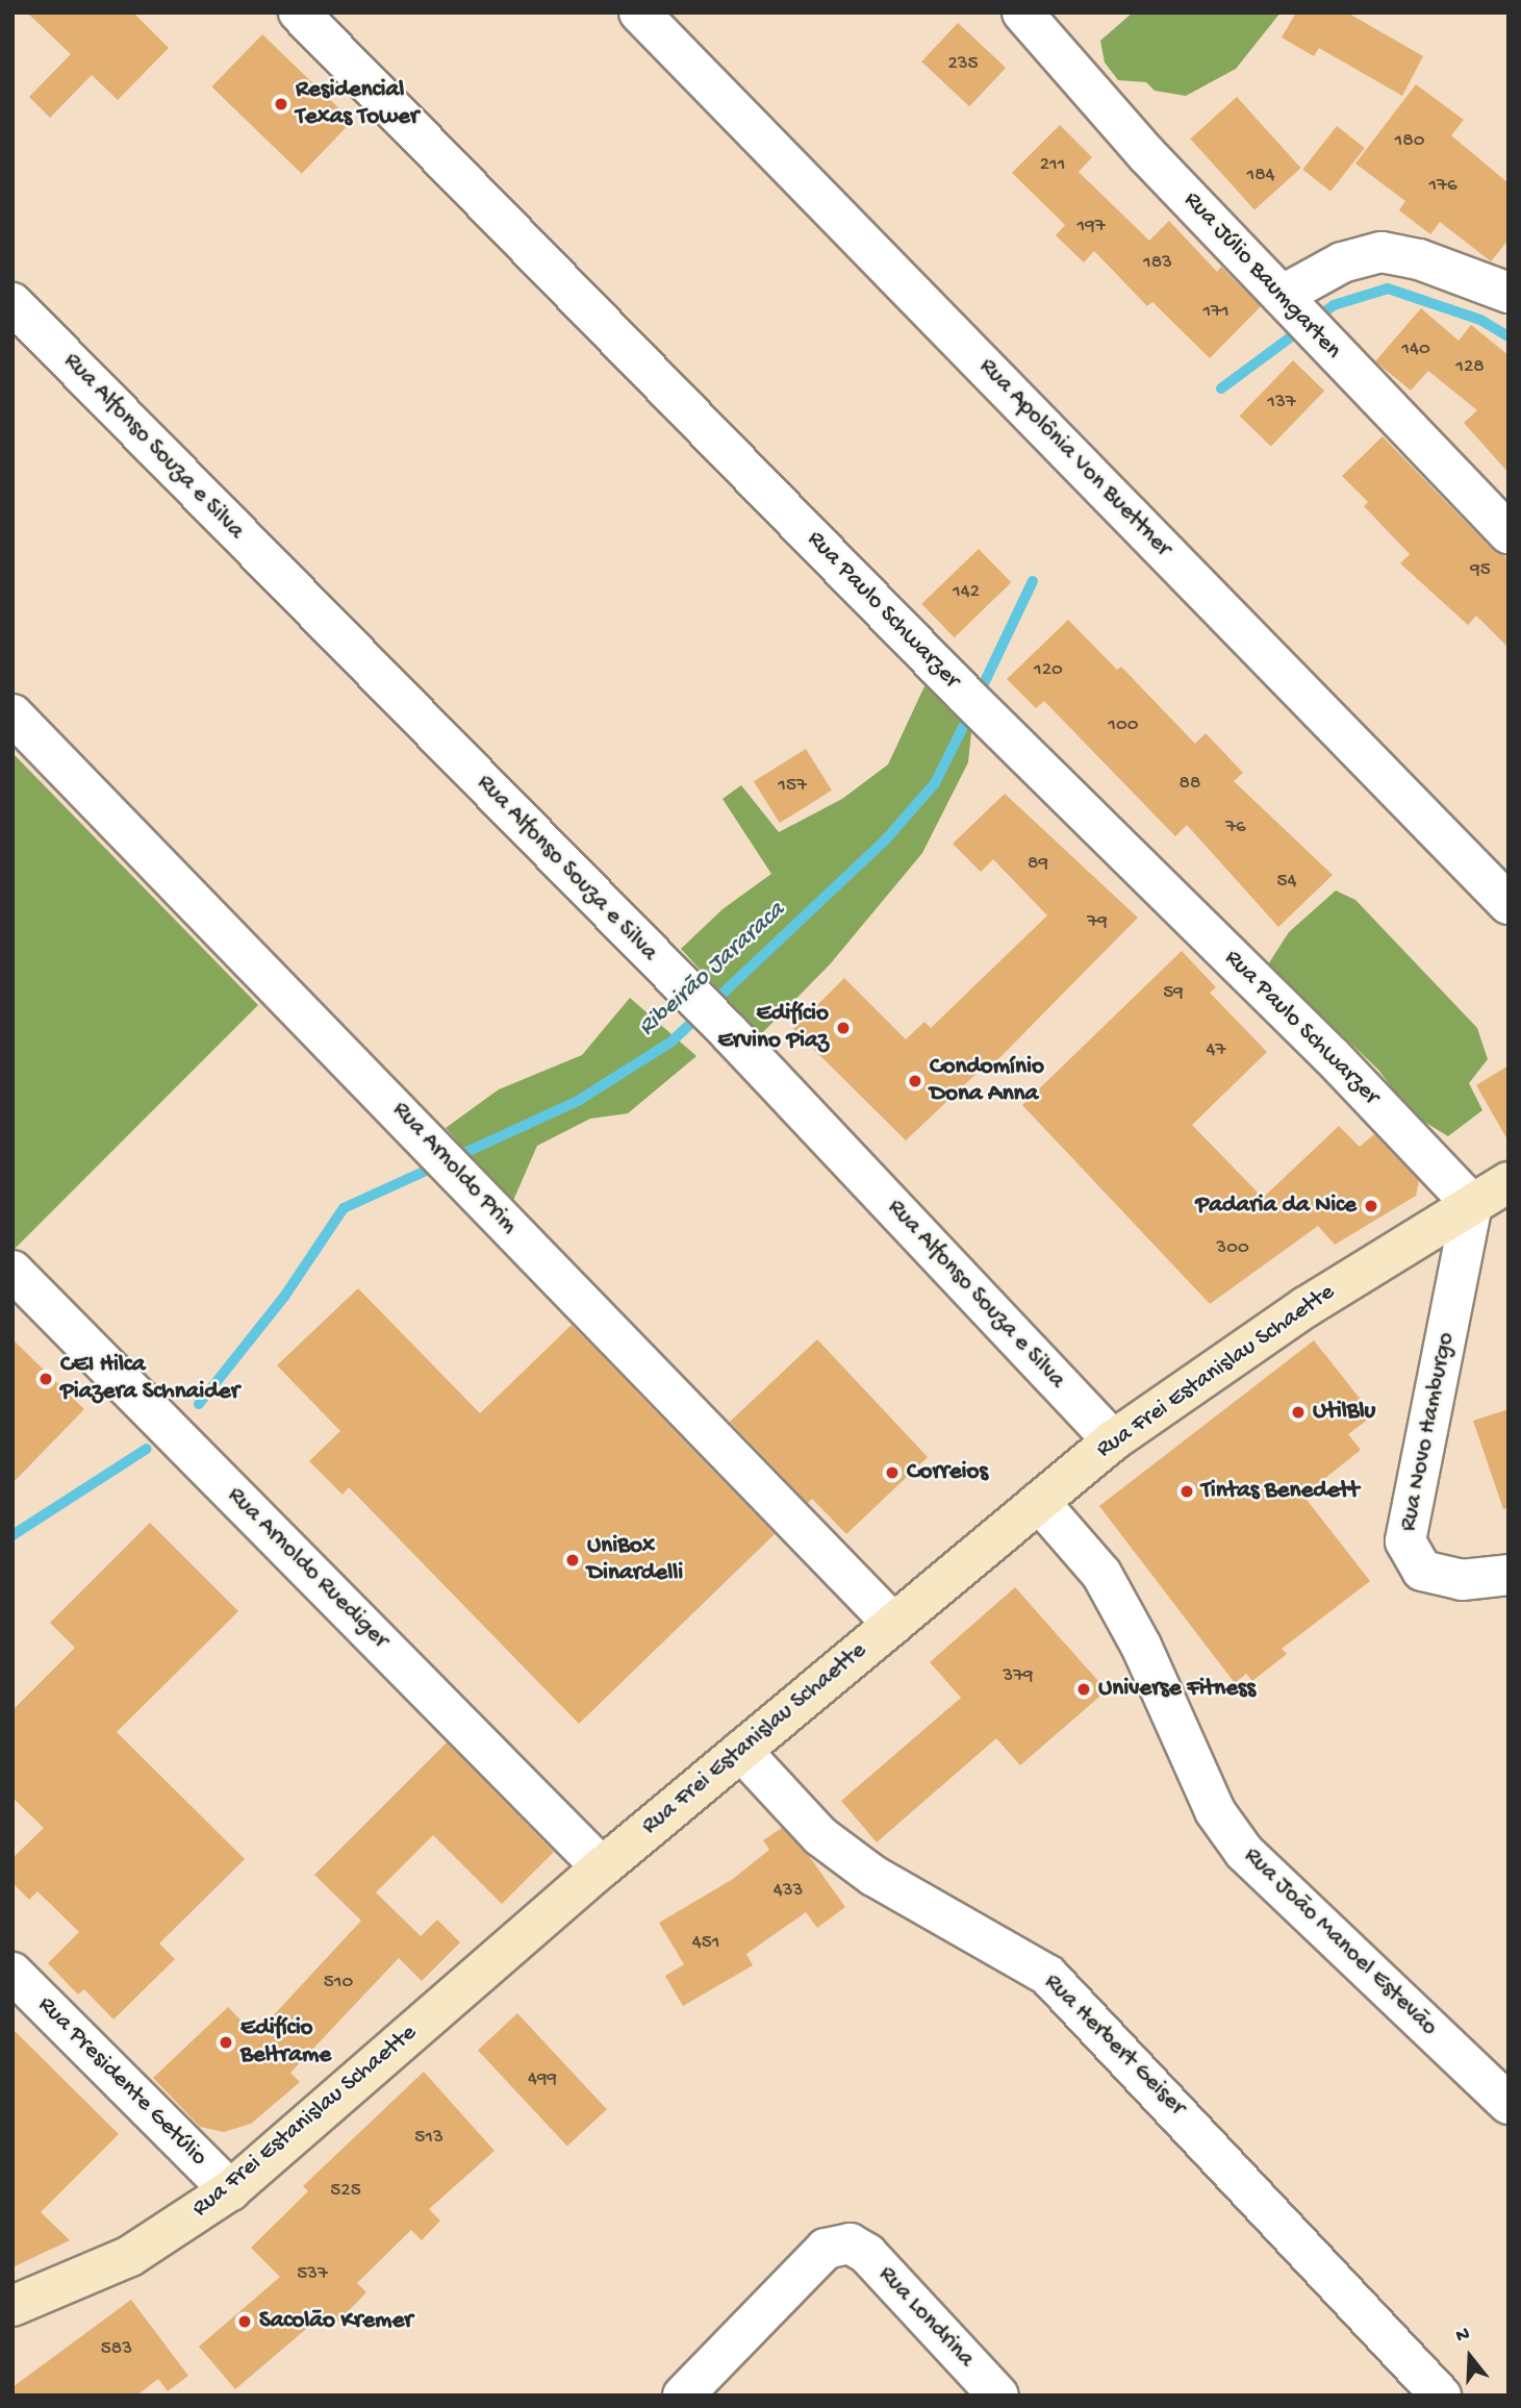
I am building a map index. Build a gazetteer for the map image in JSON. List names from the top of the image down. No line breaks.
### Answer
{"streets":{"main road":["Rua Frei Estanislau Schaette"],"street":["Rua Júlio Baumgarten","Rua Alfonso Souza e Silva","Rua Apolônia Von Buettner","Rua Paulo Schwarzer","Rua Arnoldo Prim","Rua Novo Hamburgo","Rua Arnoldo Ruediger","Rua João Manoel Estevão","Rua Herbert Geiser","Rua Presidente Getúlio","Rua Londrina"]},"crossings":[["Rua Alfonso Souza e Silva","Rua Frei Estanislau Schaette"],["Rua Paulo Schwarzer","Rua Frei Estanislau Schaette"],["Rua Paulo Schwarzer","Rua Novo Hamburgo"],["Rua Arnoldo Prim","Rua Frei Estanislau Schaette"],["Rua Frei Estanislau Schaette","Rua Novo Hamburgo"],["Rua Frei Estanislau Schaette","Rua Arnoldo Ruediger"],["Rua Frei Estanislau Schaette","Rua João Manoel Estevão"],["Rua Frei Estanislau Schaette","Rua Herbert Geiser"],["Rua Frei Estanislau Schaette","Rua Presidente Getúlio"]],"water":["Ribeirão Jararaca"],"places":["Residencial Texas Tower","Edifício Ervino Piaz","Condomínio Dona Anna","Padaria da Nice","CEI Hilca Piazera Schnaider","UtilBlu","Correios","Tintas Benedett","UniBox Dinardelli","Universe Fitness","Edifício Beltrame","Sacolão Kremer"],"house_numbers":["235","180","211","184","176","197","183","171","140","128","137","95","142","120","100","88","157","76","89","54","79","59","47","300","379","433","451","510","499","513","525","537","583"],"north":"top"}
